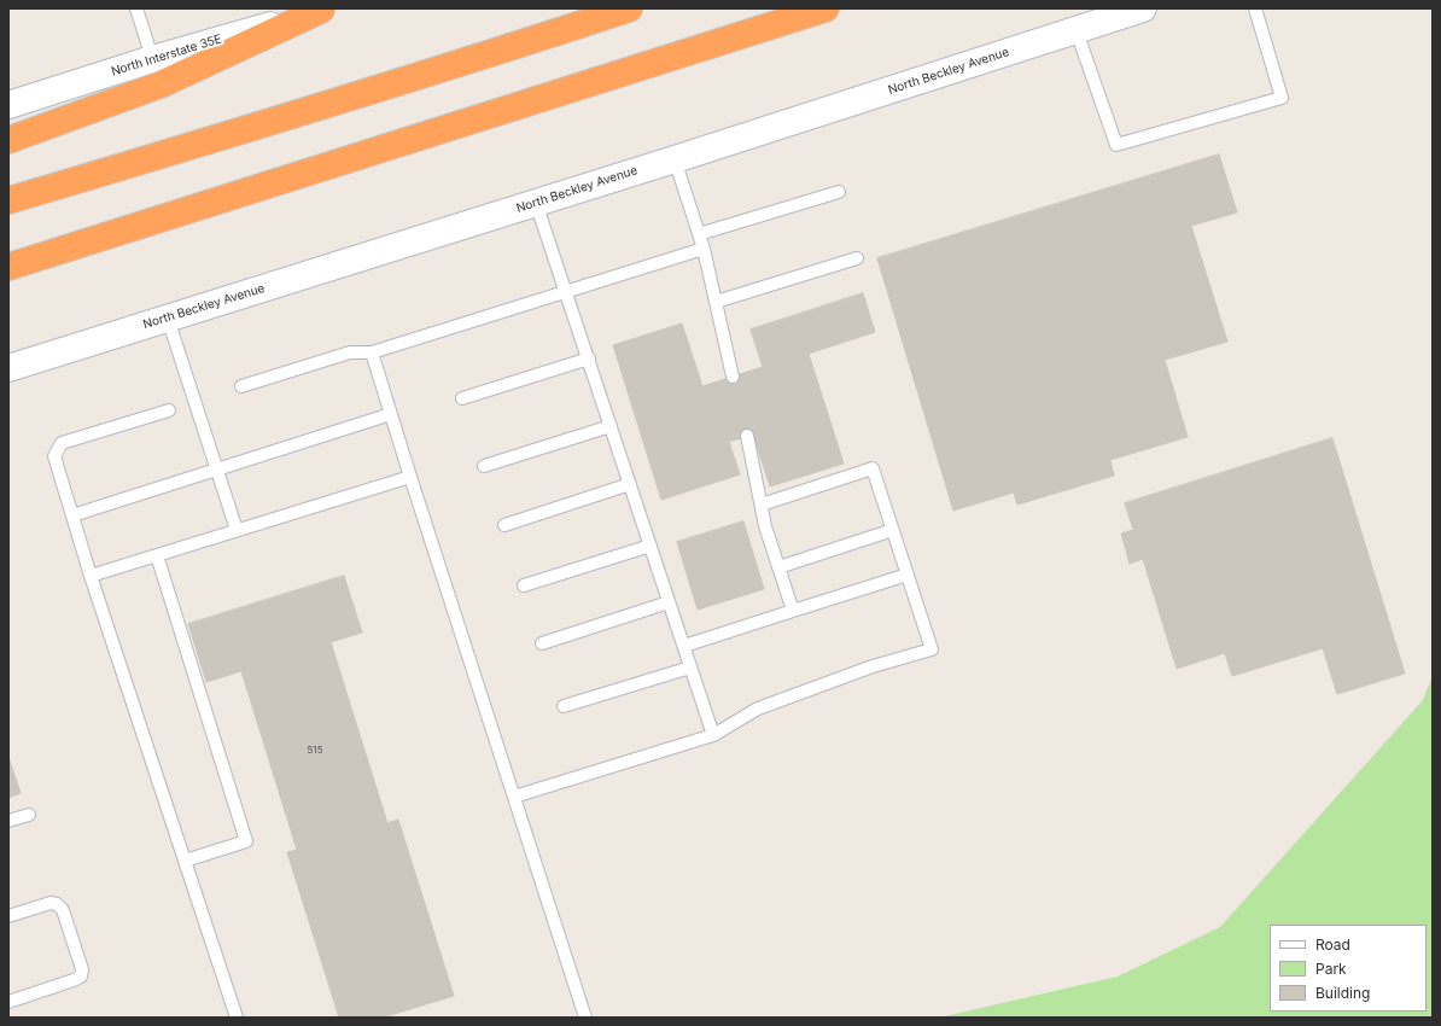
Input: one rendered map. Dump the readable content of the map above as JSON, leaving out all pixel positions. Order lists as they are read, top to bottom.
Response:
{
  "streets": {
    "main road": ["North Interstate 35E", "North Beckley Avenue"]
  },
  "house_numbers": ["515"],
  "legend": ["Road", "Park", "Building"]
}
